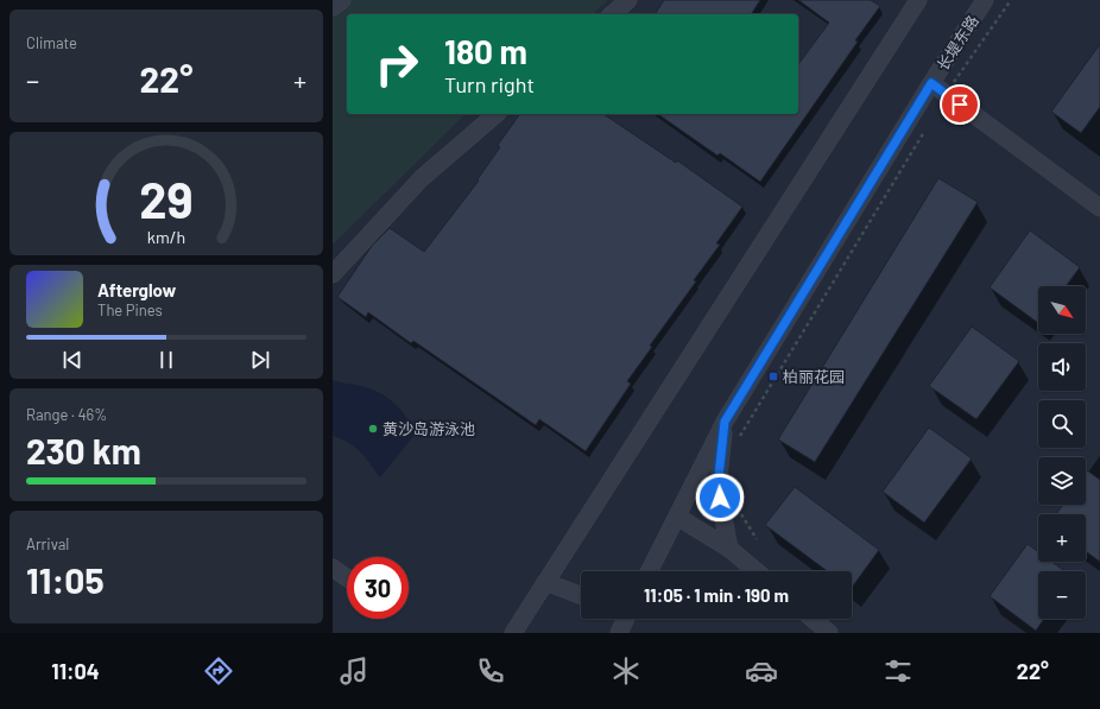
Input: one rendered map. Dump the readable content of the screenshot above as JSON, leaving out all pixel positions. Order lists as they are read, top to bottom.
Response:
{
  "streets": {
    "street": ["长堤东路"]
  },
  "places": {
    "transit": ["柏丽花园"],
    "other": ["黄沙岛游泳池"]
  },
  "north": "bottom right",
  "page": {
    "tile": [
      "Climate",
      ["Range · 46%", "230 km"],
      ["Arrival", "11:05"]
    ],
    "turn": ["180 m", "Turn right"],
    "heat": ["−", "22°", "+"],
    "song": ["Afterglow", "The Pines"],
    "map_buttons": ["+", "−"],
    "limit": "30",
    "trip": "11:05 · 1 min · 190 m",
    "tabs": ["11:04", "22°"],
    "gauge": ["29", "km/h"]
  }
}
